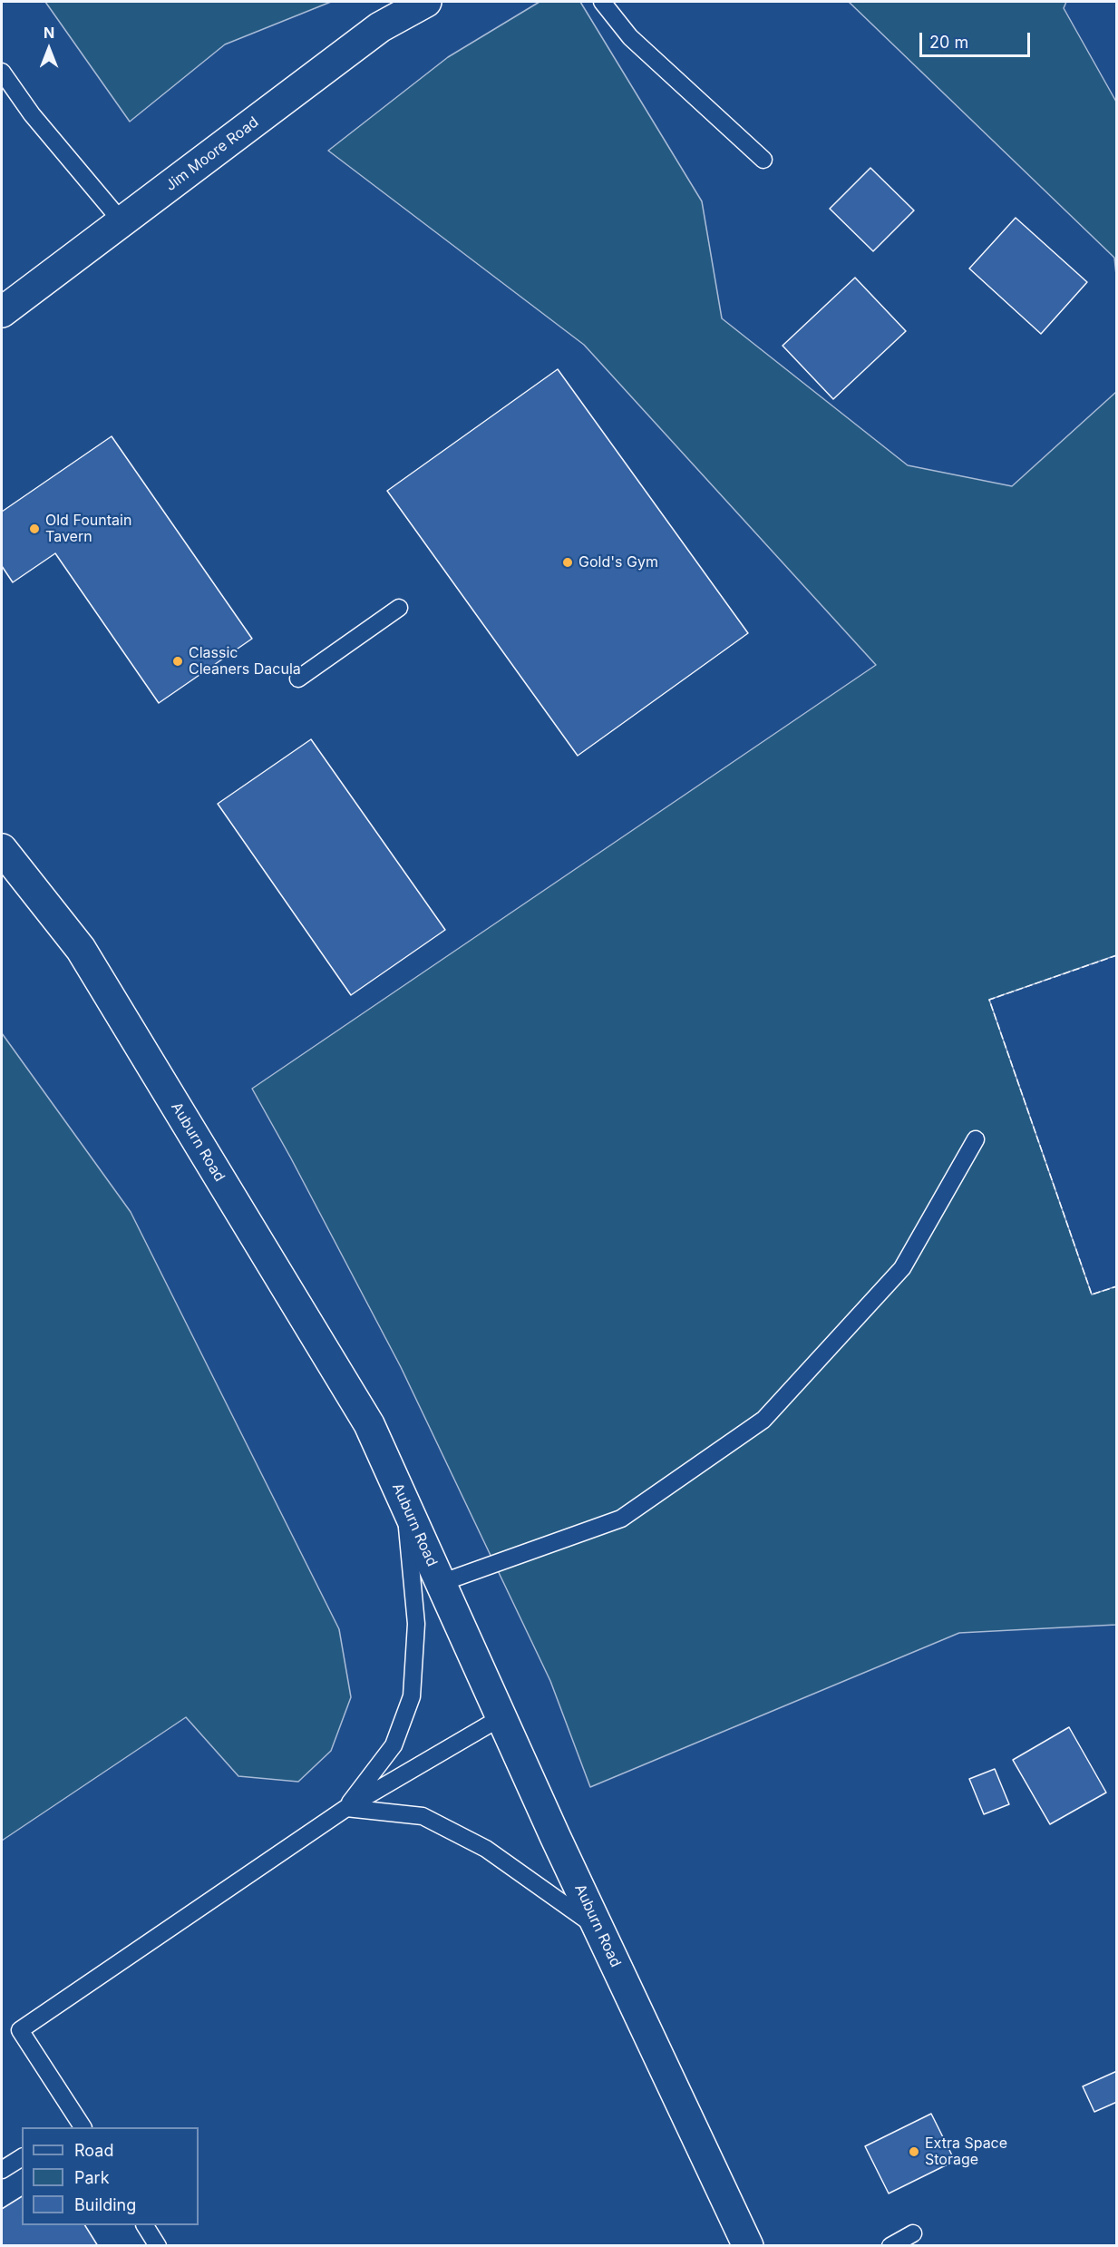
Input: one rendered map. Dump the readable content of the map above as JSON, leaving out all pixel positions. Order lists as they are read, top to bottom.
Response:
{
  "streets": {
    "main road": ["Jim Moore Road", "Auburn Road"]
  },
  "places": [
    "Old Fountain Tavern",
    "Gold's Gym",
    "Classic Cleaners Dacula",
    "Extra Space Storage"
  ],
  "legend": ["Road", "Park", "Building"],
  "scale_bar": "20 m",
  "north": "top"
}
